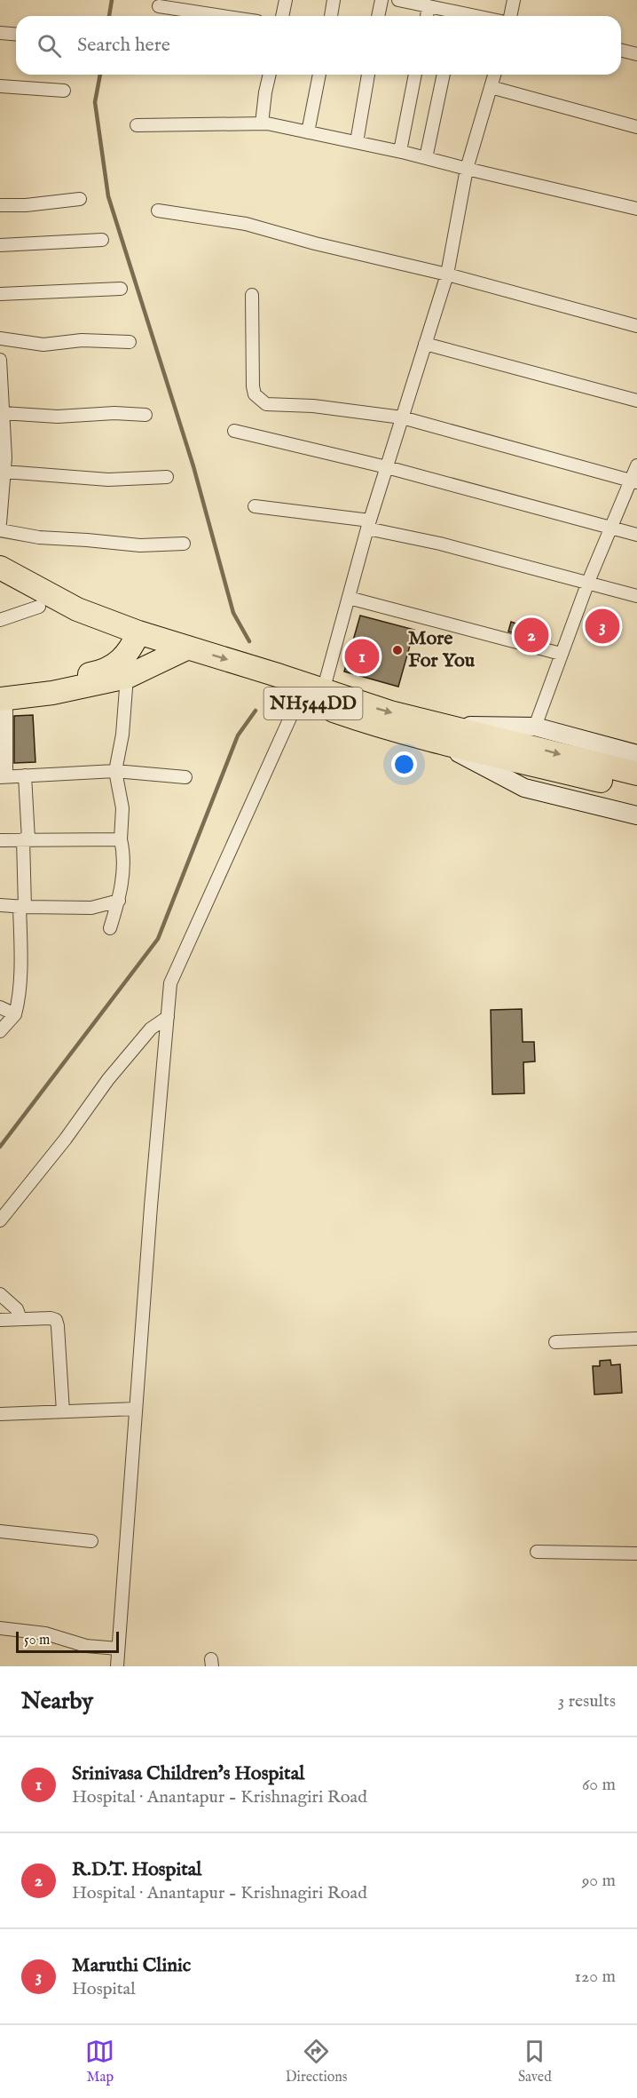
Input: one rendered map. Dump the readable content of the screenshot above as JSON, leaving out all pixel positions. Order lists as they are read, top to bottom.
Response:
{
  "streets": {
    "highway": ["NH544DD"]
  },
  "places": ["More For You"],
  "scale_bar": "50 m",
  "page": {
    "search": "Search here",
    "pins": ["3", "2", "1"],
    "scale": "50 m",
    "heading": ["Nearby", "3 results"],
    "list": [
      {
        "mark": "1",
        "name": "Srinivasa Children's Hospital",
        "note": "Hospital · Anantapur - Krishnagiri Road",
        "value": "60 m"
      },
      {
        "mark": "2",
        "name": "R.D.T. Hospital",
        "note": "Hospital · Anantapur - Krishnagiri Road",
        "value": "90 m"
      },
      {
        "mark": "3",
        "name": "Maruthi Clinic",
        "note": "Hospital",
        "value": "120 m"
      }
    ],
    "nav": ["Map", "Directions", "Saved"]
  }
}
